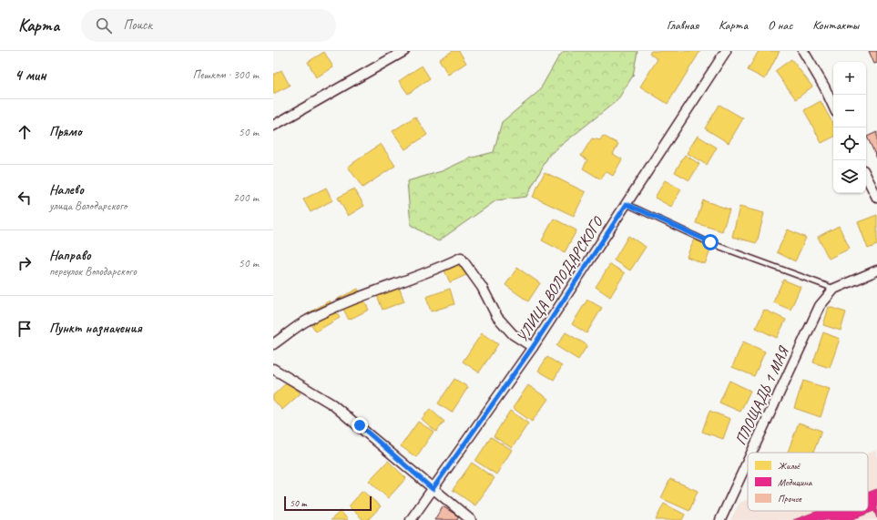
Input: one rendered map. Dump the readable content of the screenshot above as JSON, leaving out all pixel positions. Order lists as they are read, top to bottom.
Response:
{
  "streets": {
    "street": ["УЛИЦА ВОЛОДАРСКОГО", "ПЛОЩАДЬ 1 МАЯ"]
  },
  "legend": ["Жильё", "Медицина", "Прочее"],
  "scale_bar": "50 m",
  "page": {
    "header": "Карта",
    "search": "Поиск",
    "nav": [
      "Главная",
      "Карта",
      "О нас",
      "Контакты"
    ],
    "heading": ["4 мин", "Пешком · 300 m"],
    "map_buttons": ["+", "−"],
    "list": [
      ["Прямо", "50 m"],
      ["Налево", "улица Володарского", "200 m"],
      ["Направо", "переулок Володарского", "50 m"],
      "Пункт назначения"
    ],
    "scale": "50 m"
  }
}
